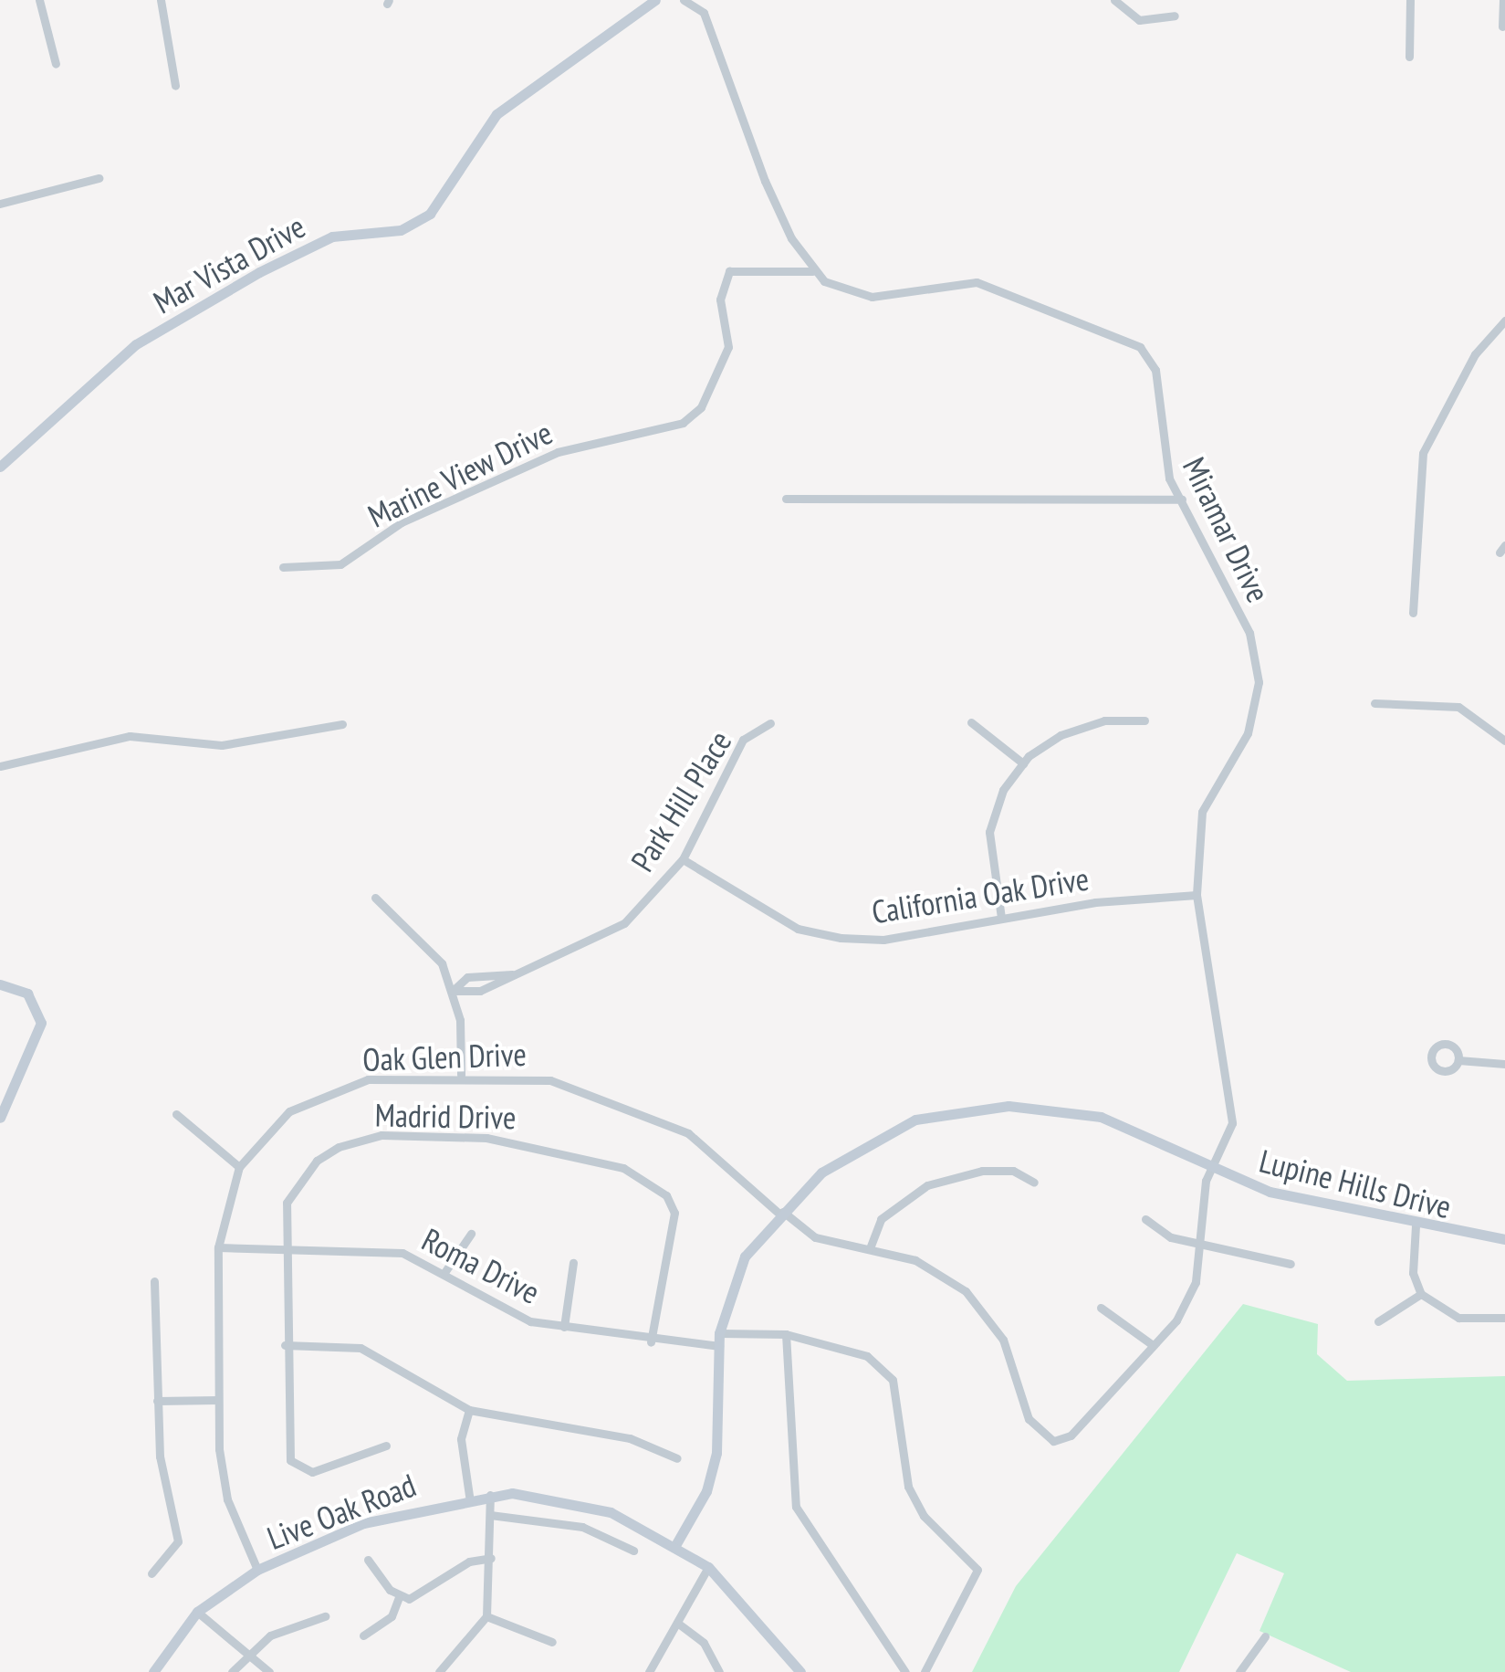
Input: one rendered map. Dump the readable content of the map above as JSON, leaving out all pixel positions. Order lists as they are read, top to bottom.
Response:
{
  "streets": {
    "street": [
      "Mar Vista Drive",
      "Marine View Drive",
      "Miramar Drive",
      "Park Hill Place",
      "California Oak Drive",
      "Oak Glen Drive",
      "Madrid Drive",
      "Lupine Hills Drive",
      "Roma Drive",
      "Live Oak Road"
    ]
  },
  "crossings": [
    ["Marine View Drive", "Miramar Drive"],
    ["Miramar Drive", "California Oak Drive"],
    ["Miramar Drive", "Oak Glen Drive"],
    ["Miramar Drive", "Lupine Hills Drive"],
    ["Park Hill Place", "California Oak Drive"],
    ["Oak Glen Drive", "Lupine Hills Drive"],
    ["Oak Glen Drive", "Roma Drive"],
    ["Oak Glen Drive", "Live Oak Road"],
    ["Madrid Drive", "Roma Drive"],
    ["Lupine Hills Drive", "Roma Drive"],
    ["Lupine Hills Drive", "Live Oak Road"]
  ]
}
